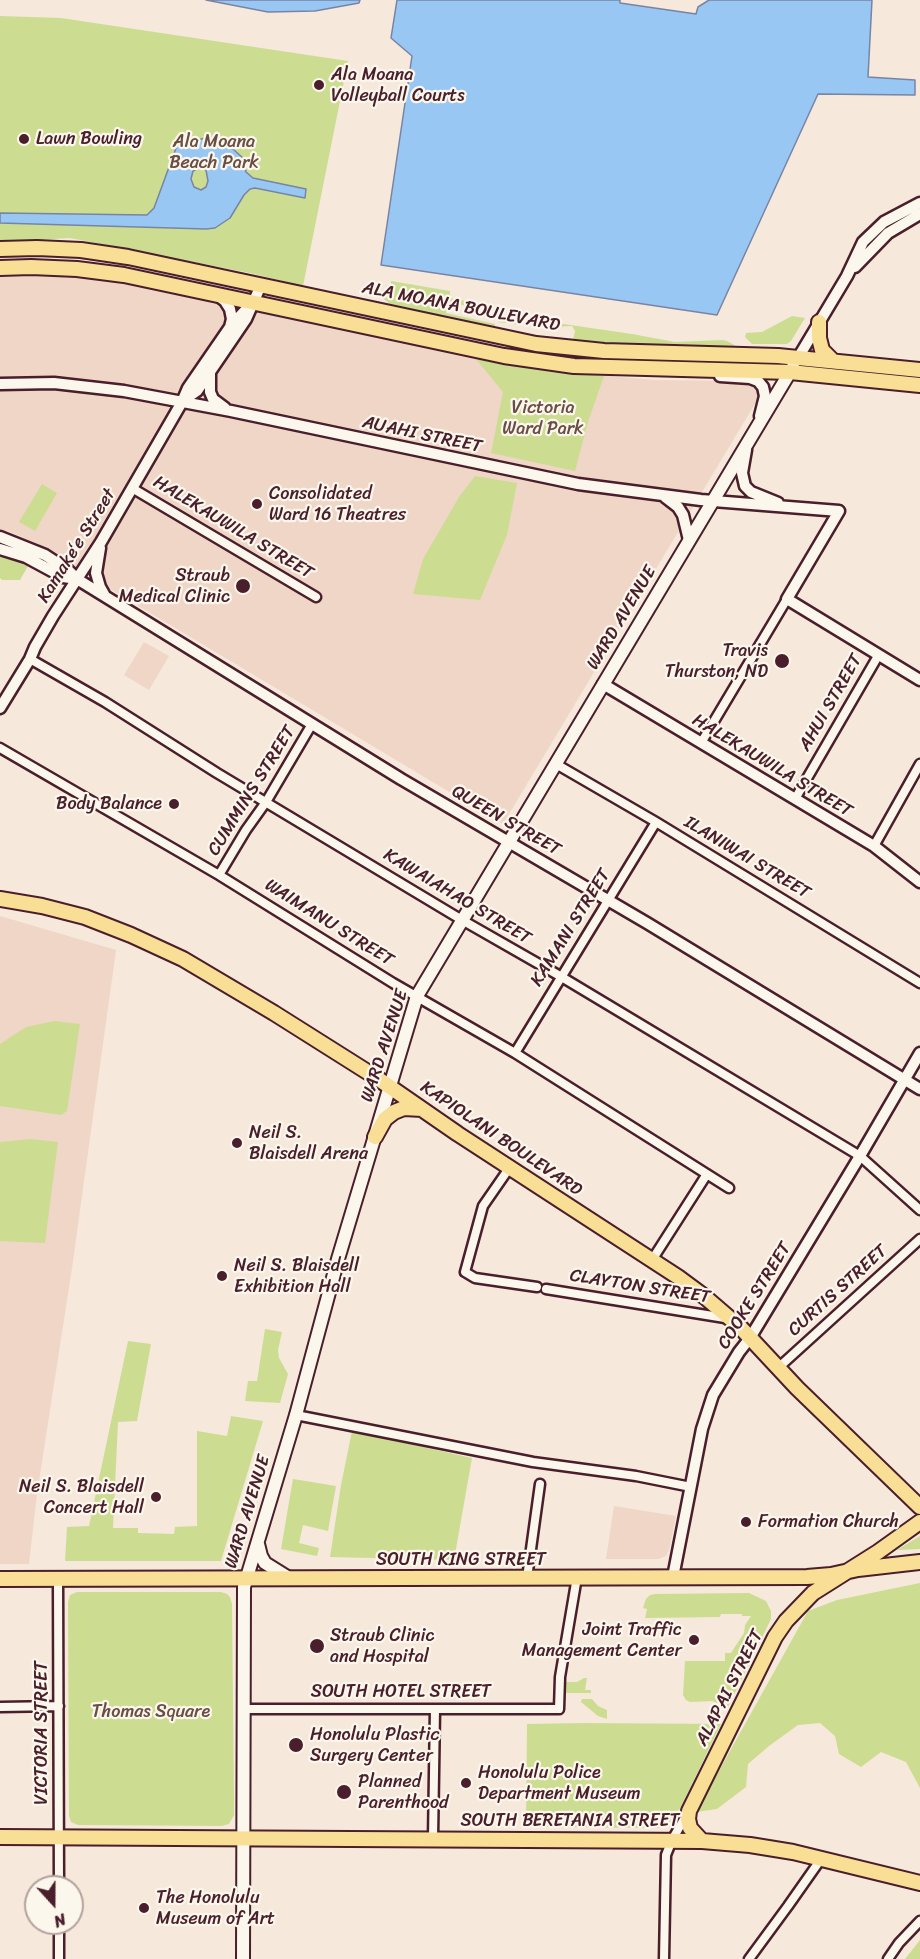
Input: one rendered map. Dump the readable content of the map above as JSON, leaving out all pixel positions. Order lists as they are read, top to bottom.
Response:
{
  "streets": {
    "main road": [
      "ALA MOANA BOULEVARD",
      "WARD AVENUE",
      "KAPIOLANI BOULEVARD",
      "SOUTH KING STREET",
      "ALAPAI STREET",
      "SOUTH BERETANIA STREET"
    ],
    "street": [
      "AUAHI STREET",
      "HALEKAUWILA STREET",
      "Kamakeʻe Street",
      "AHUI STREET",
      "CUMMINS STREET",
      "QUEEN STREET",
      "ILANIWAI STREET",
      "KAWAIAHAO STREET",
      "WAIMANU STREET",
      "KAMANI STREET",
      "CLAYTON STREET",
      "CURTIS STREET",
      "COOKE STREET",
      "SOUTH HOTEL STREET",
      "VICTORIA STREET"
    ]
  },
  "crossings": [
    ["ALA MOANA BOULEVARD", "Kamakeʻe Street"],
    ["ALA MOANA BOULEVARD", "WARD AVENUE"],
    ["AUAHI STREET", "Kamakeʻe Street"],
    ["AUAHI STREET", "WARD AVENUE"],
    ["HALEKAUWILA STREET", "Kamakeʻe Street"],
    ["HALEKAUWILA STREET", "WARD AVENUE"],
    ["HALEKAUWILA STREET", "AHUI STREET"],
    ["Kamakeʻe Street", "QUEEN STREET"],
    ["Kamakeʻe Street", "KAWAIAHAO STREET"],
    ["WARD AVENUE", "QUEEN STREET"],
    ["WARD AVENUE", "ILANIWAI STREET"],
    ["WARD AVENUE", "KAWAIAHAO STREET"],
    ["WARD AVENUE", "WAIMANU STREET"],
    ["WARD AVENUE", "KAPIOLANI BOULEVARD"],
    ["WARD AVENUE", "SOUTH KING STREET"],
    ["WARD AVENUE", "SOUTH HOTEL STREET"],
    ["WARD AVENUE", "SOUTH BERETANIA STREET"],
    ["CUMMINS STREET", "QUEEN STREET"],
    ["CUMMINS STREET", "KAWAIAHAO STREET"],
    ["CUMMINS STREET", "WAIMANU STREET"],
    ["QUEEN STREET", "KAMANI STREET"],
    ["QUEEN STREET", "COOKE STREET"],
    ["ILANIWAI STREET", "KAMANI STREET"],
    ["KAWAIAHAO STREET", "KAMANI STREET"],
    ["KAWAIAHAO STREET", "COOKE STREET"],
    ["WAIMANU STREET", "KAMANI STREET"],
    ["KAPIOLANI BOULEVARD", "CLAYTON STREET"],
    ["KAPIOLANI BOULEVARD", "CURTIS STREET"],
    ["KAPIOLANI BOULEVARD", "COOKE STREET"],
    ["COOKE STREET", "SOUTH KING STREET"],
    ["SOUTH KING STREET", "ALAPAI STREET"],
    ["SOUTH KING STREET", "SOUTH HOTEL STREET"],
    ["SOUTH KING STREET", "VICTORIA STREET"],
    ["VICTORIA STREET", "SOUTH BERETANIA STREET"]
  ],
  "parks": ["Ala Moana Beach Park", "Victoria Ward Park", "Thomas Square"],
  "places": [
    "Ala Moana Volleyball Courts",
    "Lawn Bowling",
    "Consolidated Ward 16 Theatres",
    "Straub Medical Clinic",
    "Travis Thurston, ND",
    "Body Balance",
    "Neil S. Blaisdell Arena",
    "Neil S. Blaisdell Exhibition Hall",
    "Neil S. Blaisdell Concert Hall",
    "Formation Church",
    "Joint Traffic Management Center",
    "Straub Clinic and Hospital",
    "Honolulu Plastic Surgery Center",
    "Honolulu Police Department Museum",
    "Planned Parenthood",
    "The Honolulu Museum of Art"
  ],
  "north": "bottom"
}
